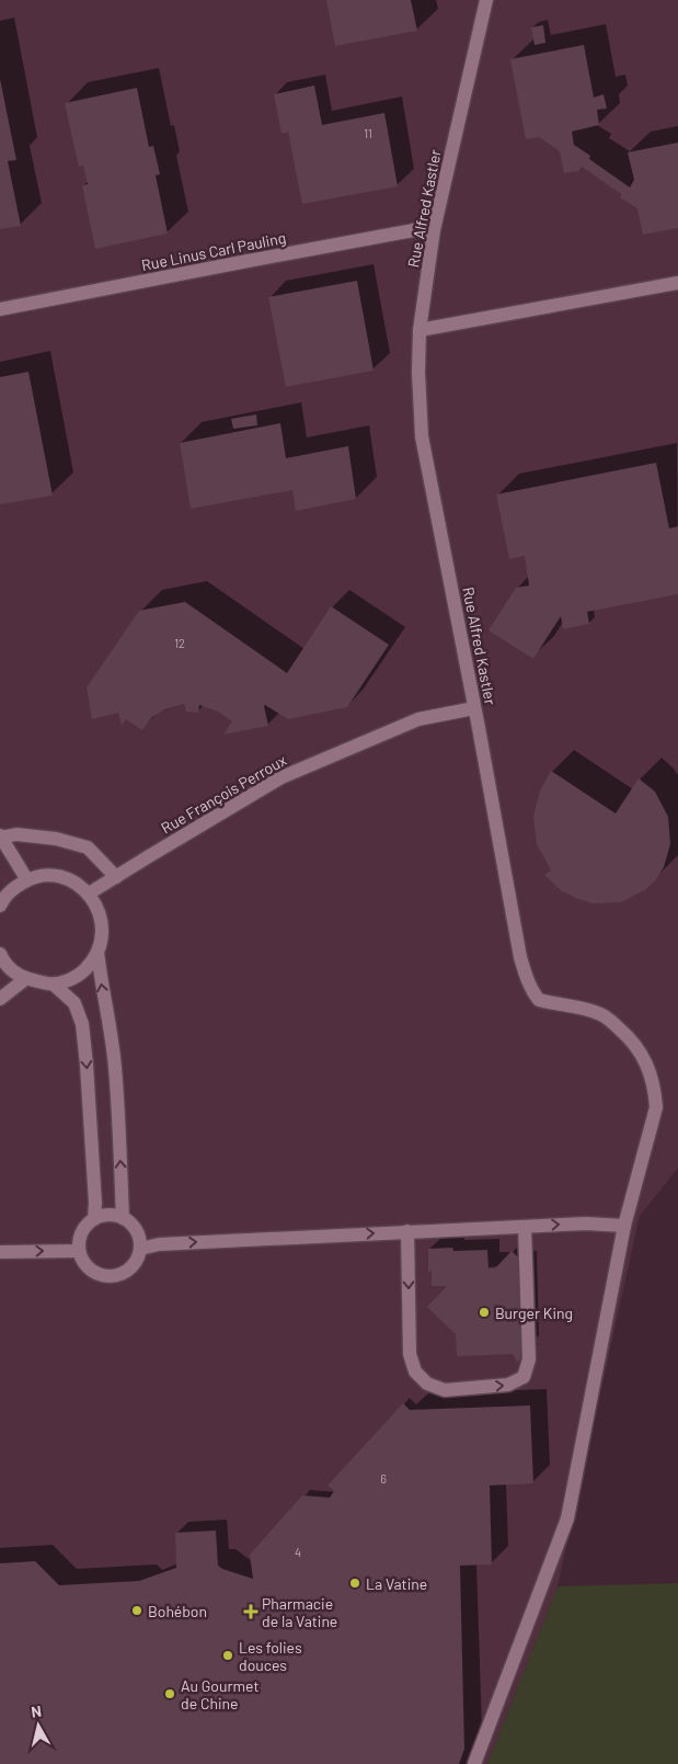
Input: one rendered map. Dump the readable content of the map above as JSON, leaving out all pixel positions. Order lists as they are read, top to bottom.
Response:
{
  "streets": {
    "street": ["Rue Alfred Kastler", "Rue Linus Carl Pauling", "Rue François Perroux"]
  },
  "crossings": [
    ["Rue Alfred Kastler", "Rue Linus Carl Pauling"],
    ["Rue Alfred Kastler", "Rue François Perroux"]
  ],
  "places": {
    "other": [
      "Burger King",
      "La Vatine",
      "Bohébon",
      "Les folies douces",
      "Au Gourmet de Chine"
    ],
    "health": ["Pharmacie de la Vatine"]
  },
  "house_numbers": [
    "11",
    "12",
    "6",
    "4"
  ],
  "north": "top"
}
